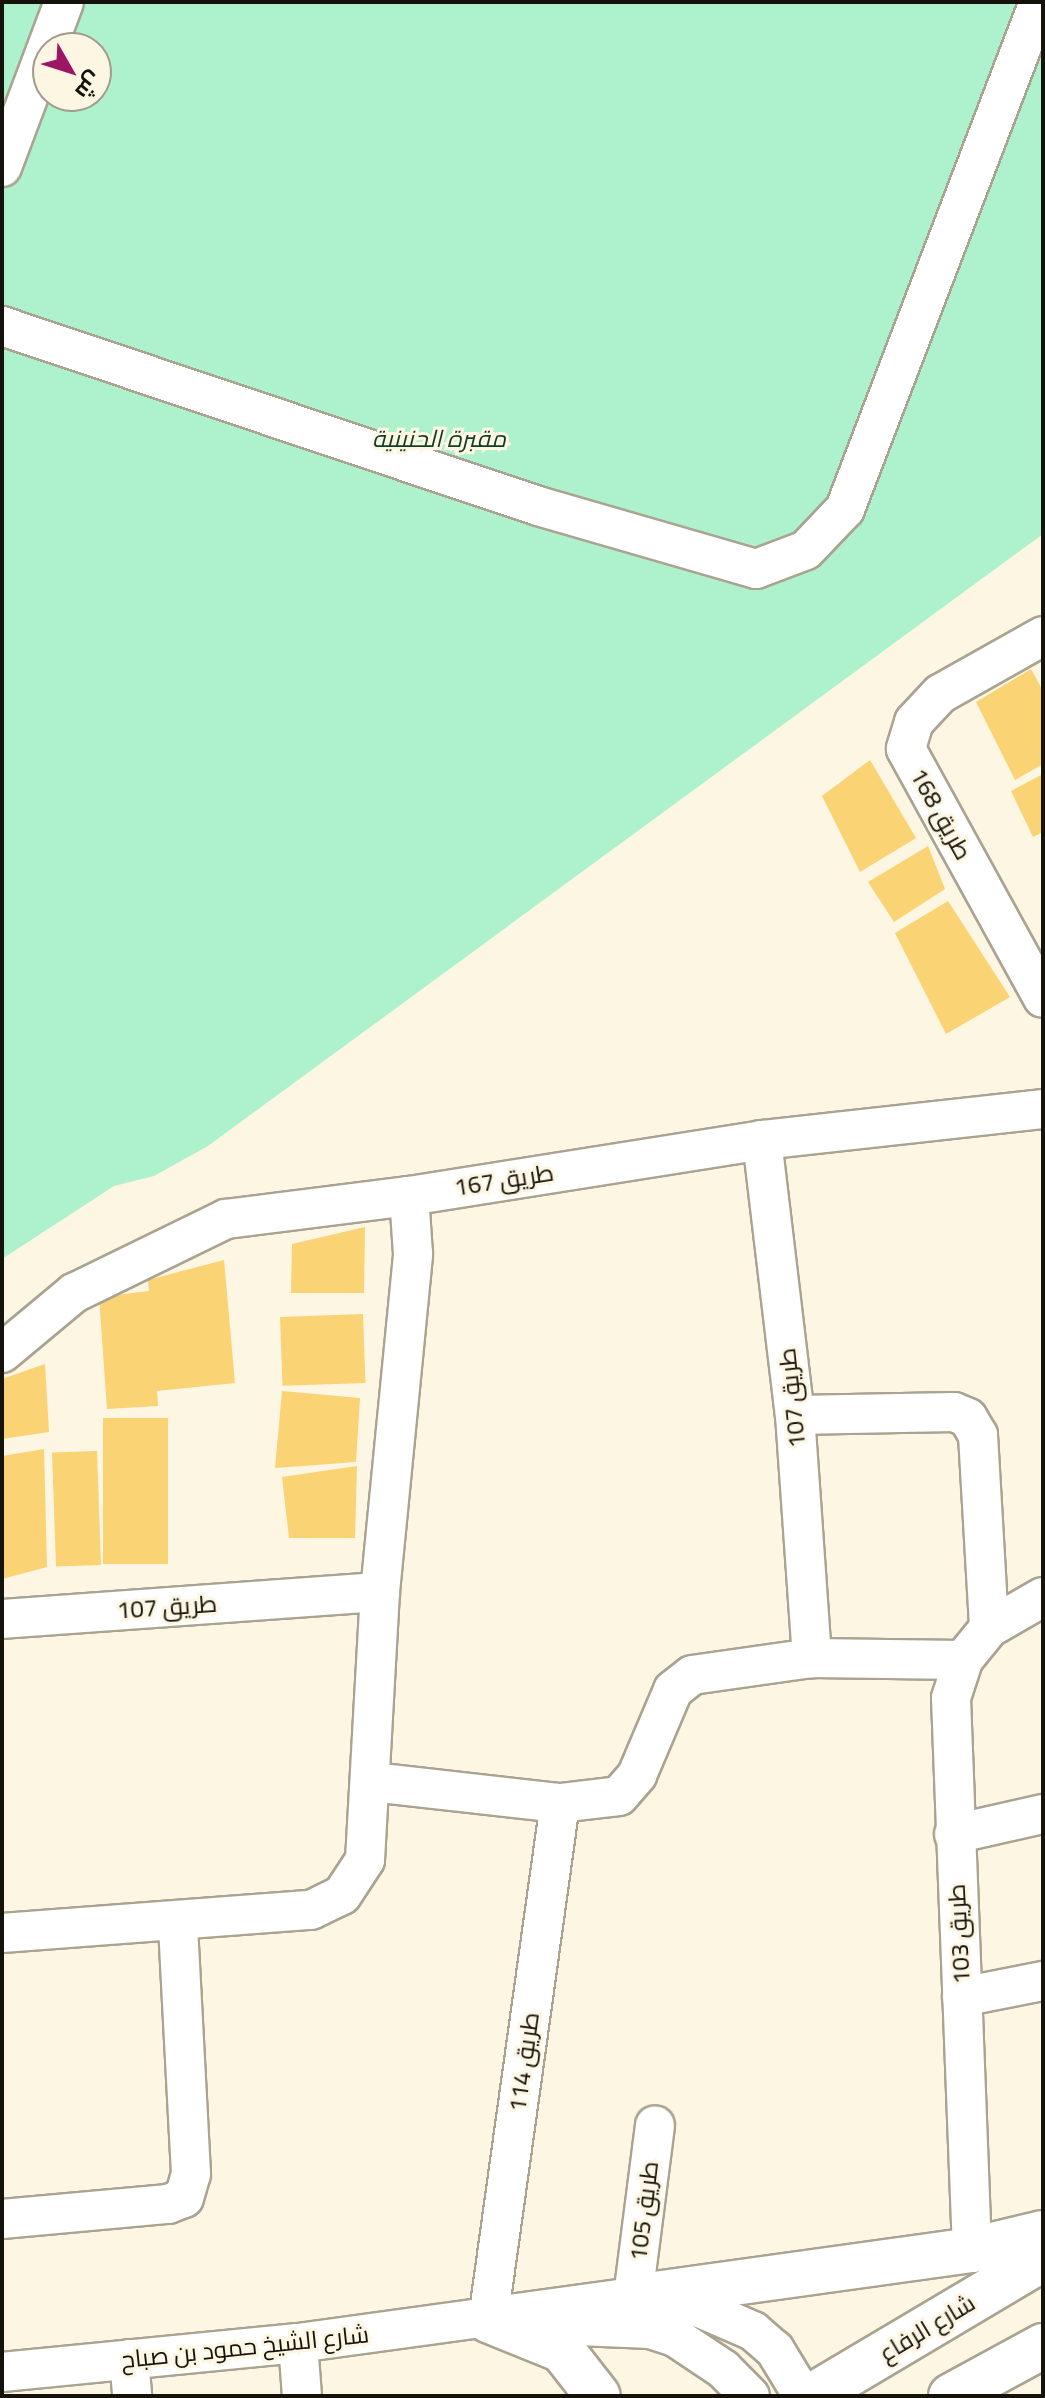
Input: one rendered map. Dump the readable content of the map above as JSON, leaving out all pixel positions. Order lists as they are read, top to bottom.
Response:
{
  "streets": {
    "main road": ["شارع الرفاع"],
    "street": [
      "طريق 168",
      "طريق 167",
      "طريق 107",
      "طريق 103",
      "طريق 114",
      "طريق 105",
      "شارع الشيخ حمود بن صباح"
    ]
  },
  "crossings": [
    ["طريق 167", "طريق 107"],
    ["طريق 114", "شارع الشيخ حمود بن صباح"],
    ["طريق 105", "شارع الشيخ حمود بن صباح"]
  ],
  "parks": ["مقبرة الحنينية"],
  "north": "bottom right"
}
